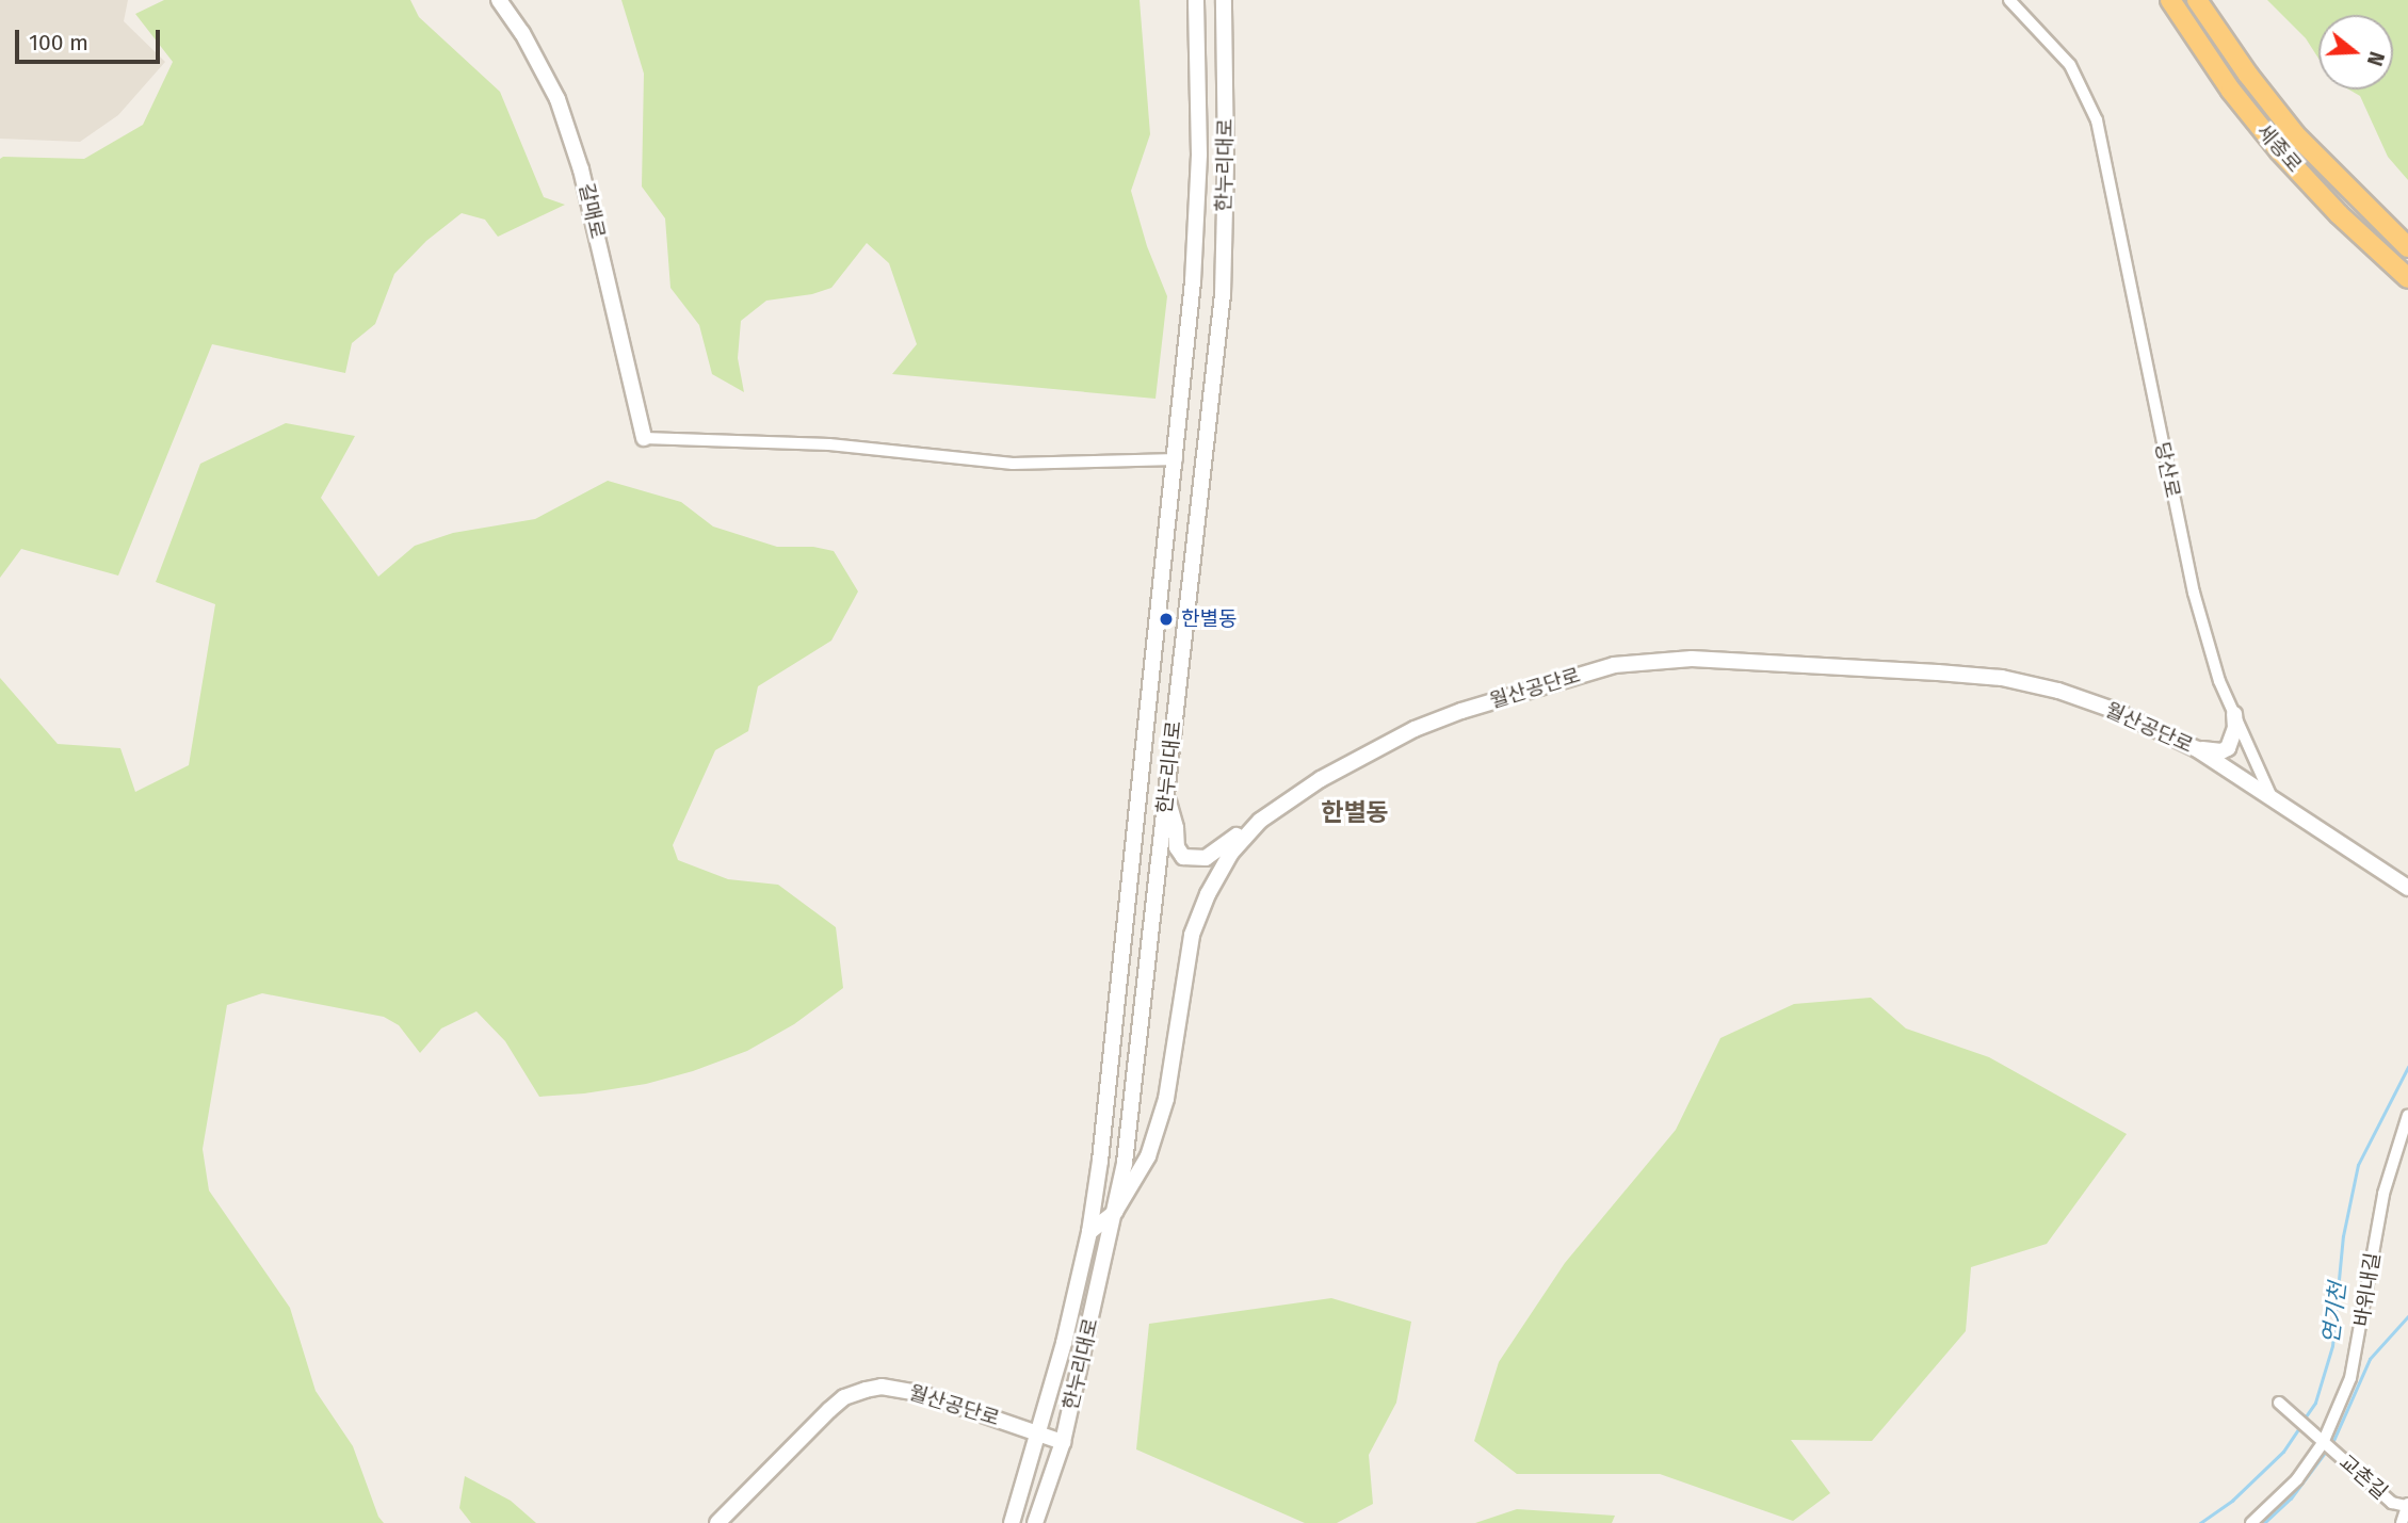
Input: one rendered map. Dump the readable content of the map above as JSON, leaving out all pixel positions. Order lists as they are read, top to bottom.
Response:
{
  "streets": {
    "highway": ["세종로"],
    "street": [
      "한누리대로",
      "갈매로",
      "당산로",
      "월산공단로",
      "바위내길",
      "교촌길"
    ]
  },
  "crossings": [
    ["한누리대로", "월산공단로"],
    ["당산로", "월산공단로"],
    ["바위내길", "교촌길"]
  ],
  "districts": ["한별동"],
  "water": ["연기천"],
  "places": ["한별동"],
  "scale_bar": "100 m",
  "north": "right"
}
